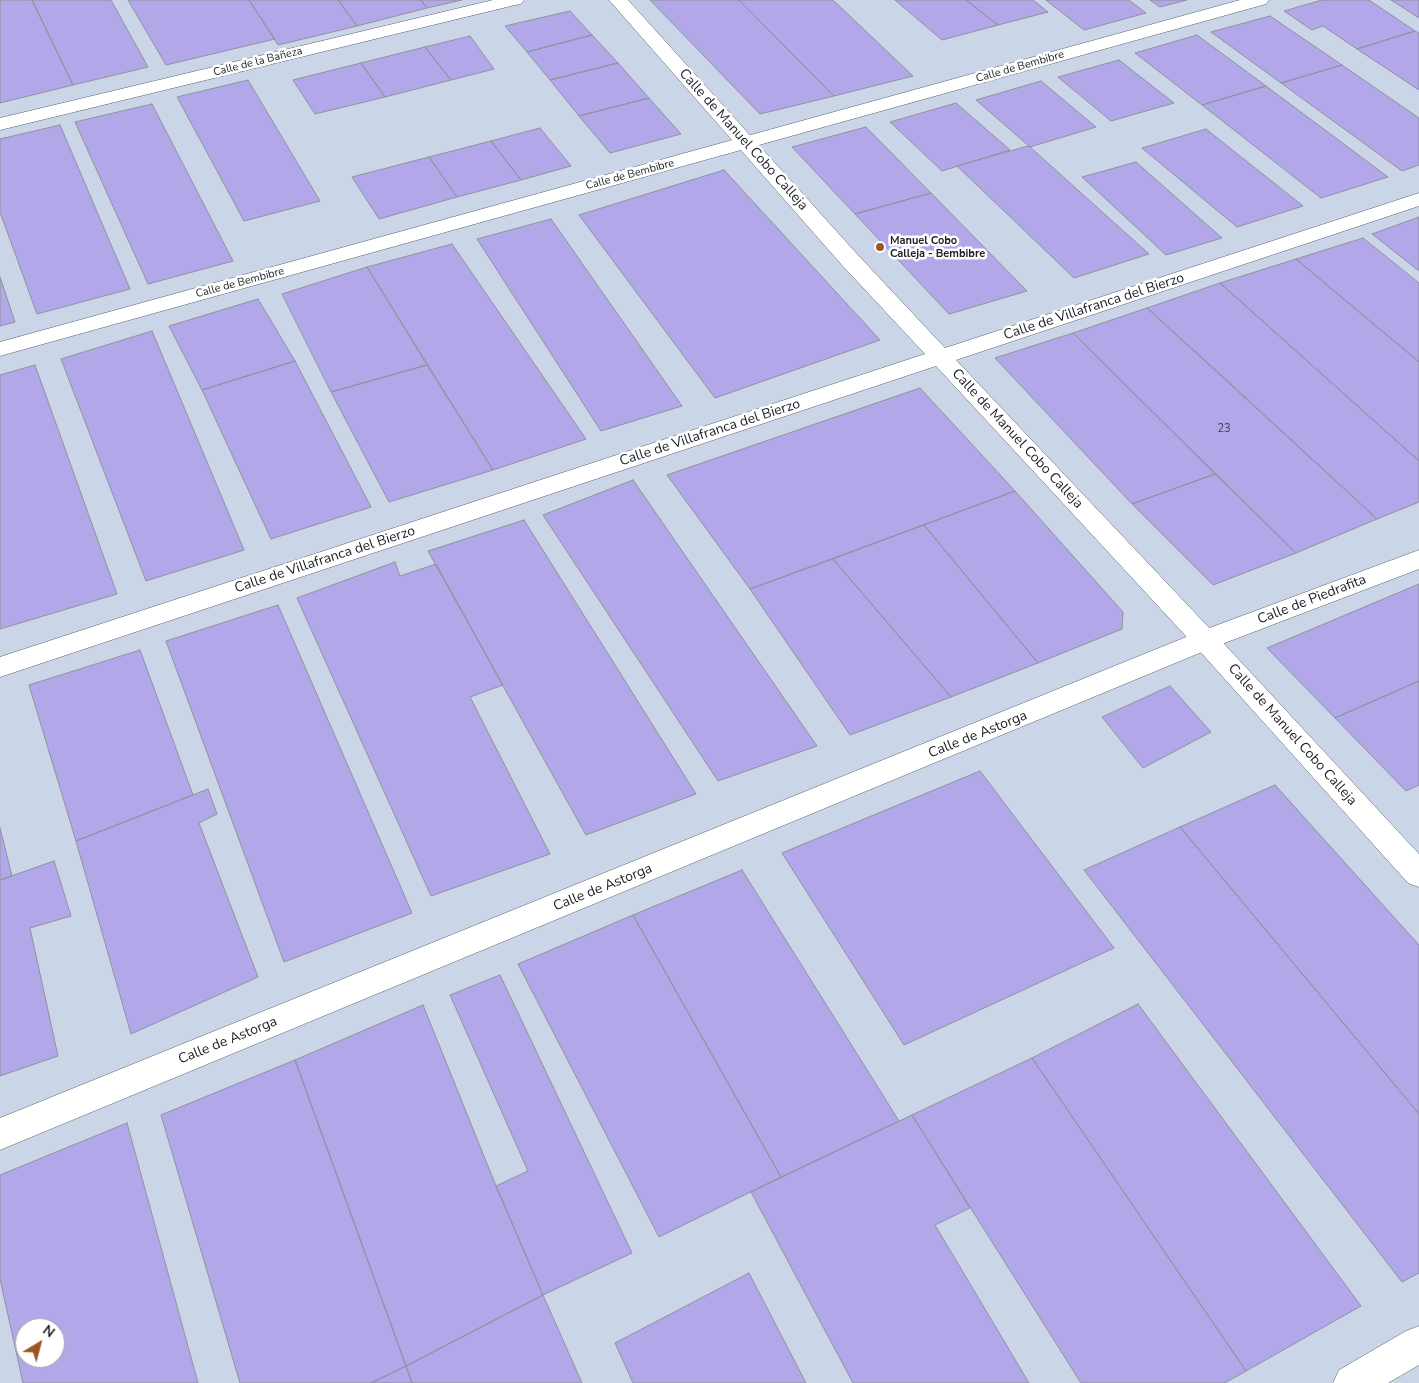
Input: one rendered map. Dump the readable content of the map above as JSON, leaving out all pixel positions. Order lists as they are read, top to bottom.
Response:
{
  "streets": {
    "street": [
      "Calle de la Bañeza",
      "Calle de Bembibre",
      "Calle de Manuel Cobo Calleja",
      "Calle de Villafranca del Bierzo",
      "Calle de Piedrafita",
      "Calle de Astorga"
    ]
  },
  "crossings": [
    ["Calle de Bembibre", "Calle de Manuel Cobo Calleja"],
    ["Calle de Manuel Cobo Calleja", "Calle de Villafranca del Bierzo"],
    ["Calle de Manuel Cobo Calleja", "Calle de Piedrafita"],
    ["Calle de Manuel Cobo Calleja", "Calle de Astorga"],
    ["Calle de Piedrafita", "Calle de Astorga"]
  ],
  "places": ["Manuel Cobo Calleja - Bembibre"],
  "house_numbers": ["23"],
  "north": "top right"
}
